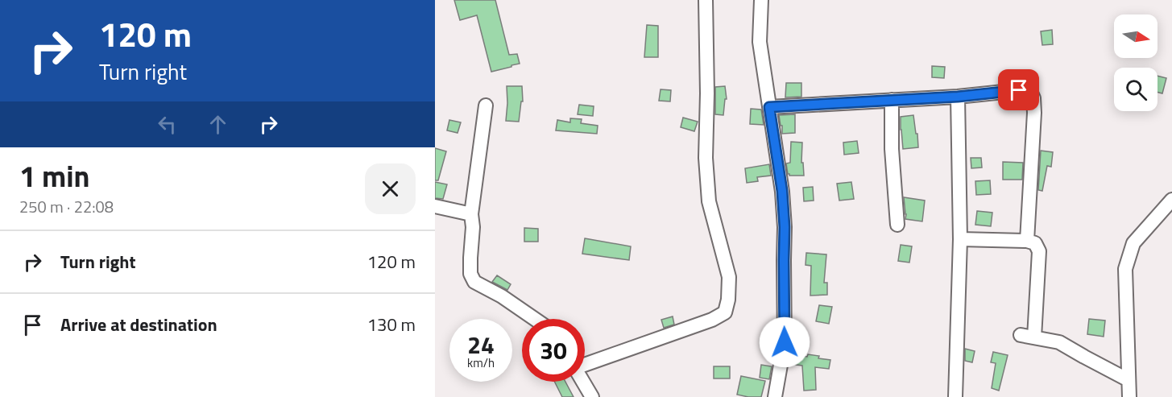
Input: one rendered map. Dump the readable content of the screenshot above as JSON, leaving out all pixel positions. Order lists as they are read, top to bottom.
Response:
{
  "north": "right",
  "page": {
    "turn": ["120 m", "Turn right"],
    "heading": ["1 min", "250 m · 22:08"],
    "list": [
      {
        "name": "Turn right",
        "value": "120 m"
      },
      {
        "name": "Arrive at destination",
        "value": "130 m"
      }
    ],
    "speed": "24 km/h",
    "limit": "30"
  }
}
